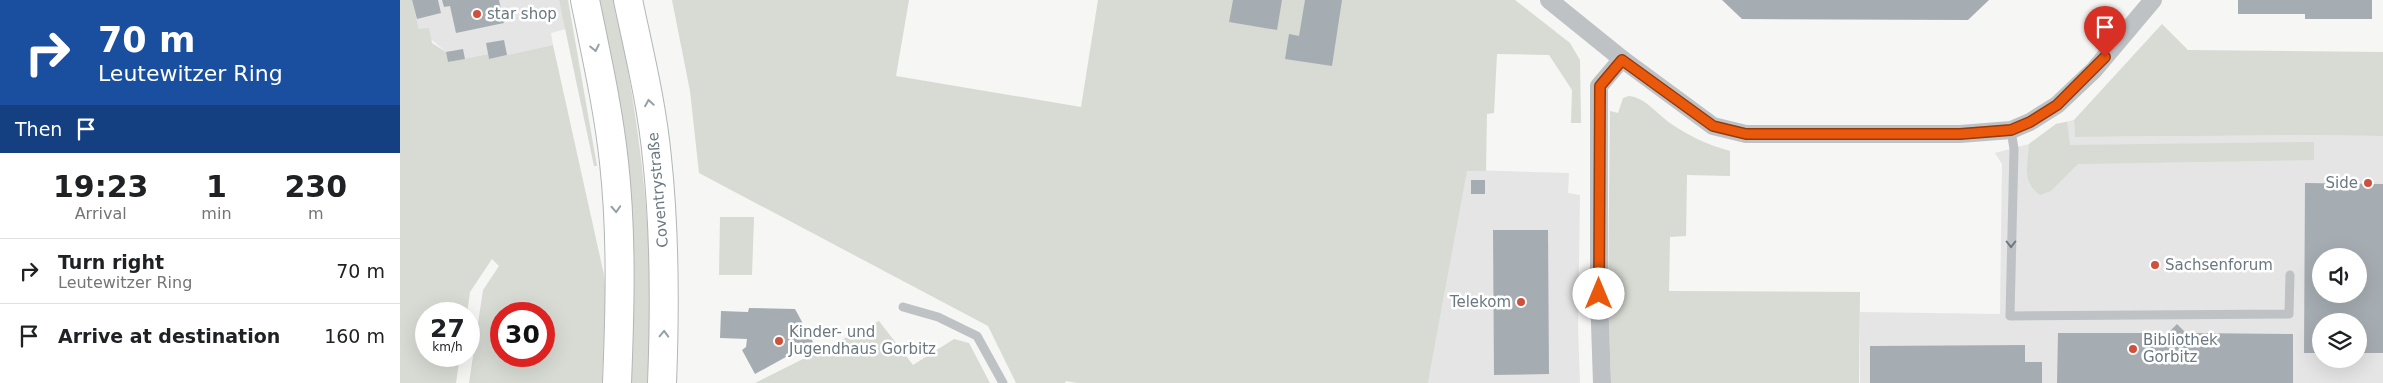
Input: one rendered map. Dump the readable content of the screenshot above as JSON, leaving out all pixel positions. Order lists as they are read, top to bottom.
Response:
{
  "streets": {
    "main road": ["Coventrystraße"]
  },
  "places": [
    "star shop",
    "Side",
    "Sachsenforum",
    "Telekom",
    "Kinder- und Jugendhaus Gorbitz",
    "Bibliothek Gorbitz"
  ],
  "page": {
    "turn": ["70 m", "Leutewitzer Ring"],
    "then": "Then",
    "eta": [
      "19:23",
      "Arrival",
      "1",
      "min",
      "230",
      "m"
    ],
    "list": [
      {
        "name": "Turn right",
        "note": "Leutewitzer Ring",
        "value": "70 m"
      },
      {
        "name": "Arrive at destination",
        "value": "160 m"
      }
    ],
    "speed": "27 km/h",
    "limit": "30"
  }
}
